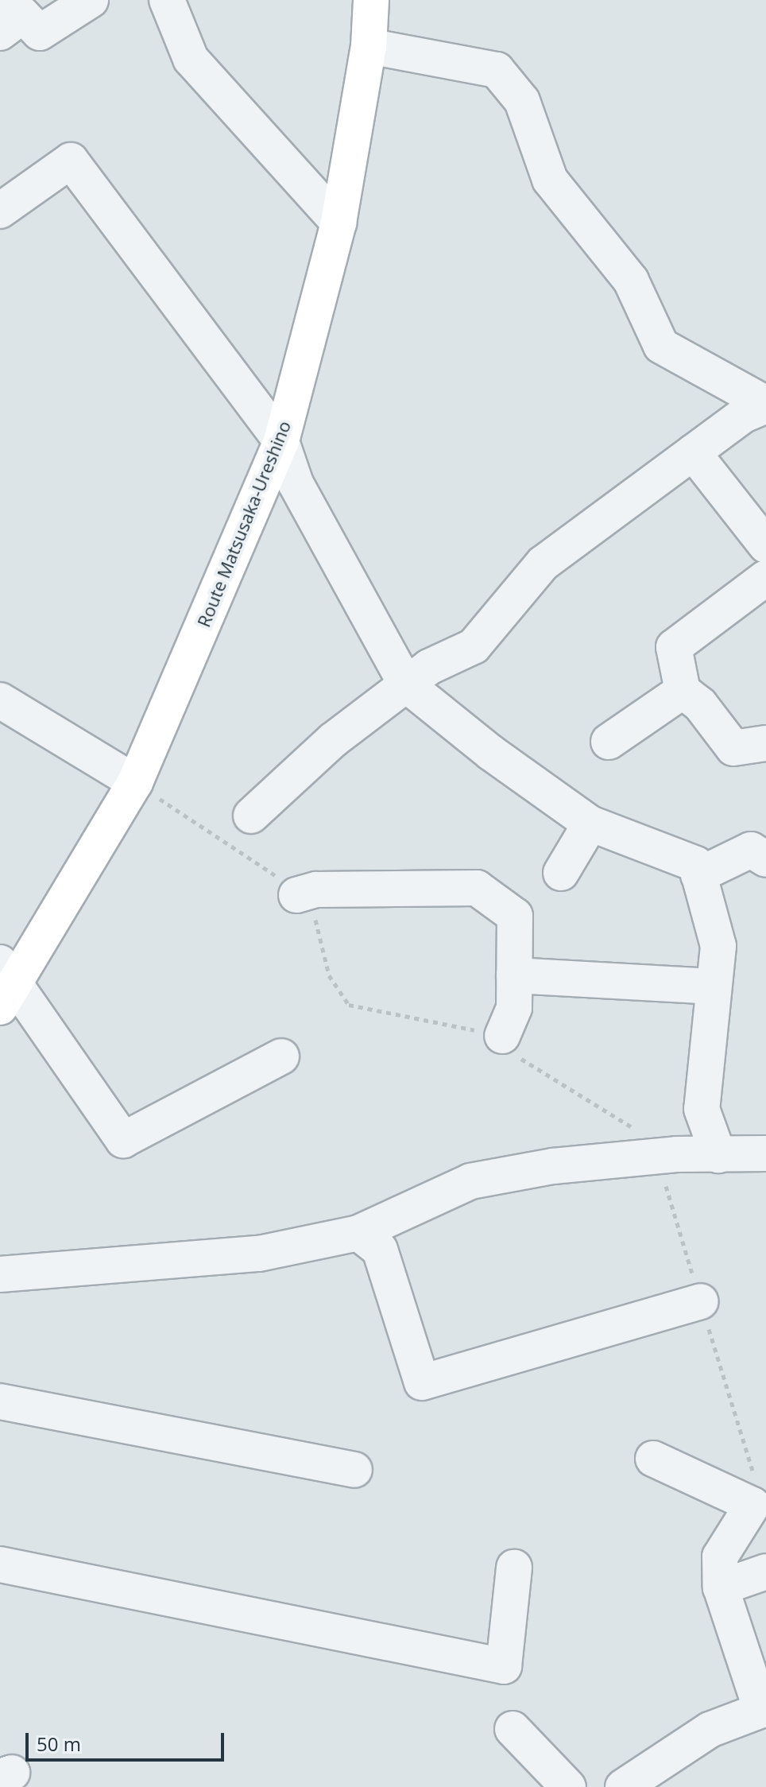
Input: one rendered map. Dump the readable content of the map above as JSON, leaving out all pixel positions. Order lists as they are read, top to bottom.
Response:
{
  "streets": {
    "main road": ["Route Matsusaka-Ureshino"]
  },
  "scale_bar": "50 m"
}
